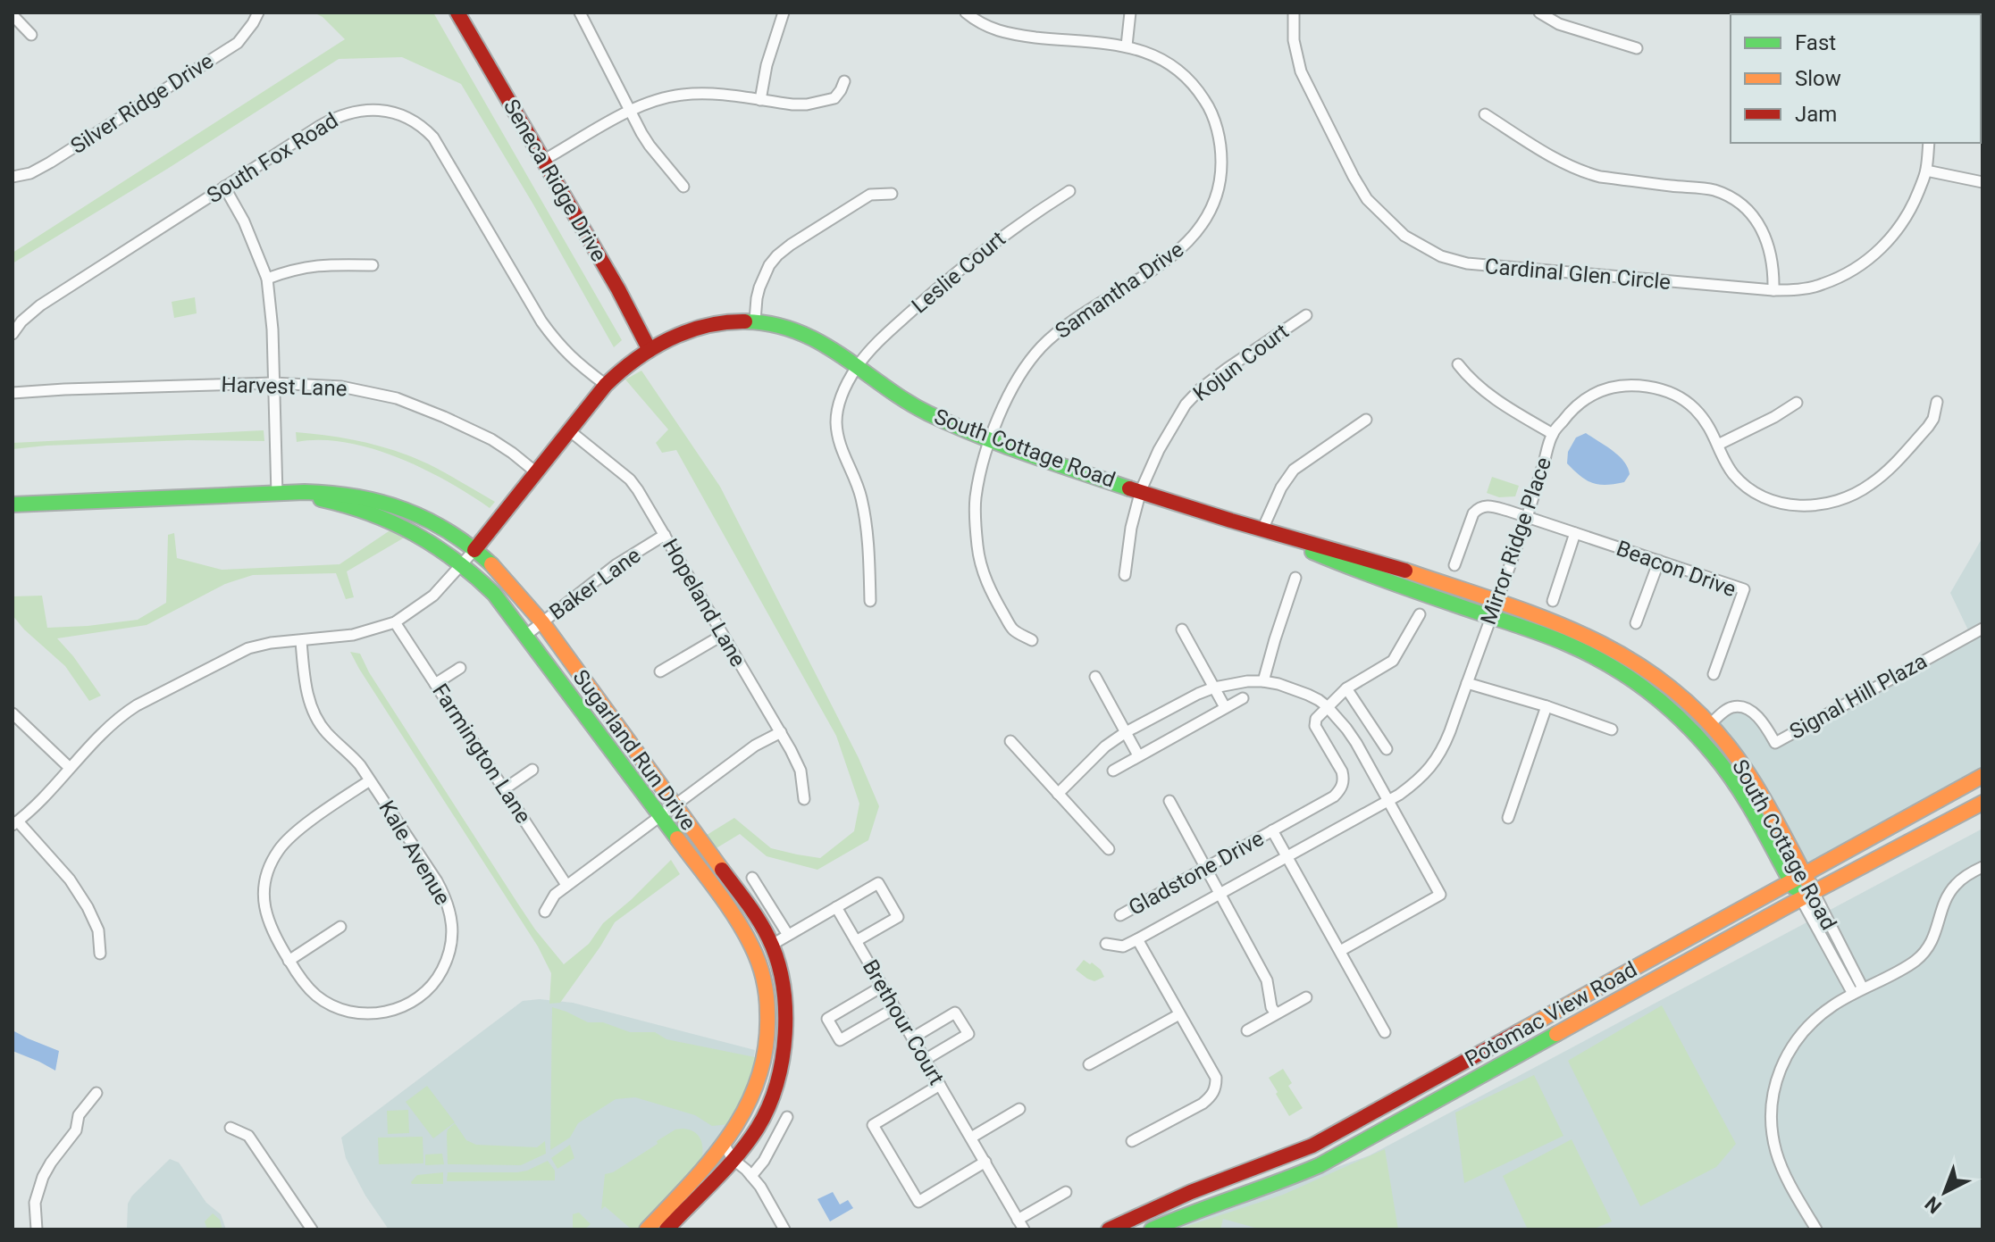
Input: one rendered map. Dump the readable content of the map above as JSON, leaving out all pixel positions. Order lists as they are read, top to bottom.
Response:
{
  "streets": {
    "street": [
      "Silver Ridge Drive",
      "South Fox Road",
      "Seneca Ridge Drive",
      "Leslie Court",
      "Cardinal Glen Circle",
      "Samantha Drive",
      "Kojun Court",
      "Harvest Lane",
      "South Cottage Road",
      "Mirror Ridge Place",
      "Beacon Drive",
      "Baker Lane",
      "Hopeland Lane",
      "Signal Hill Plaza",
      "Sugarland Run Drive",
      "Farmington Lane",
      "Kale Avenue",
      "Gladstone Drive",
      "Potomac View Road",
      "Brethour Court"
    ]
  },
  "crossings": [
    ["South Fox Road", "South Cottage Road"],
    ["Seneca Ridge Drive", "South Cottage Road"],
    ["Leslie Court", "South Cottage Road"],
    ["Samantha Drive", "South Cottage Road"],
    ["Kojun Court", "South Cottage Road"],
    ["Harvest Lane", "South Cottage Road"],
    ["South Cottage Road", "Mirror Ridge Place"],
    ["South Cottage Road", "Hopeland Lane"],
    ["South Cottage Road", "Signal Hill Plaza"],
    ["South Cottage Road", "Sugarland Run Drive"],
    ["South Cottage Road", "Potomac View Road"],
    ["Mirror Ridge Place", "Beacon Drive"],
    ["Mirror Ridge Place", "Gladstone Drive"],
    ["Baker Lane", "Hopeland Lane"],
    ["Baker Lane", "Sugarland Run Drive"]
  ],
  "legend": ["Fast", "Slow", "Jam"],
  "north": "bottom left"
}
